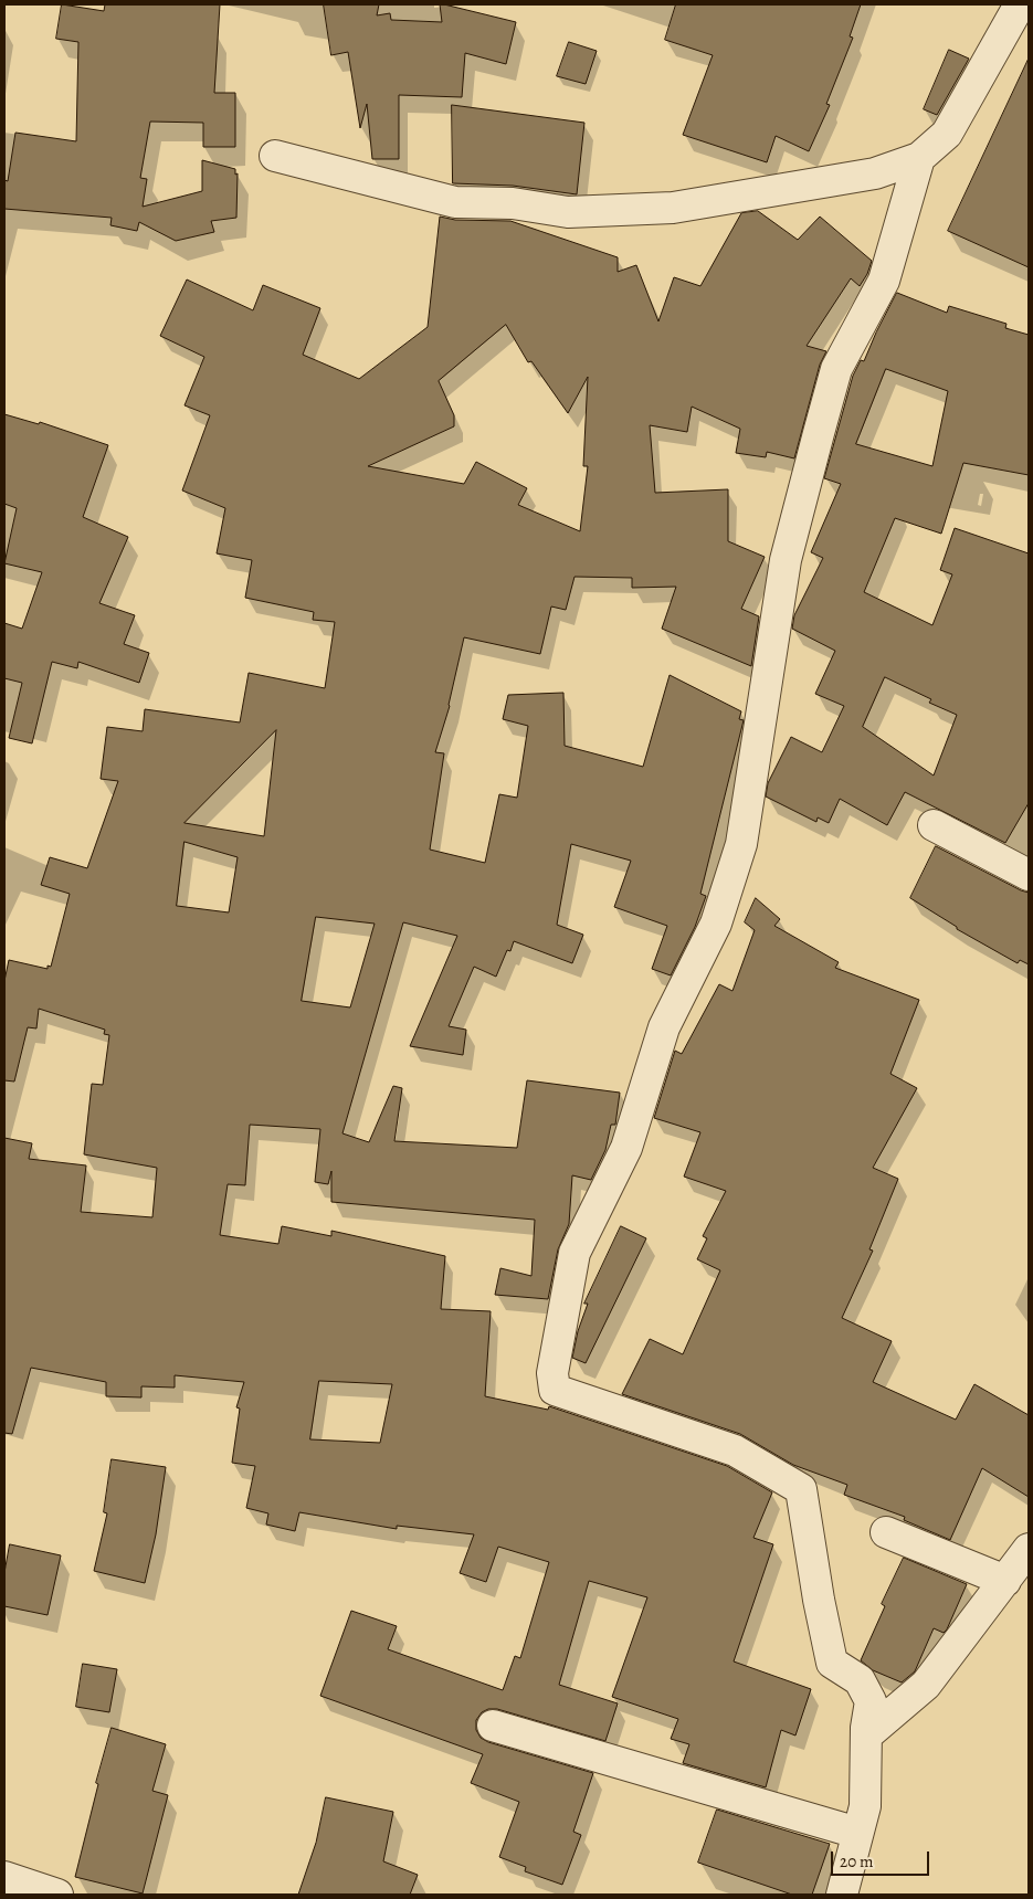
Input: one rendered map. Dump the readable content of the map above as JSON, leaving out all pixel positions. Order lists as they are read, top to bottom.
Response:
{
  "scale_bar": "20 m"
}
